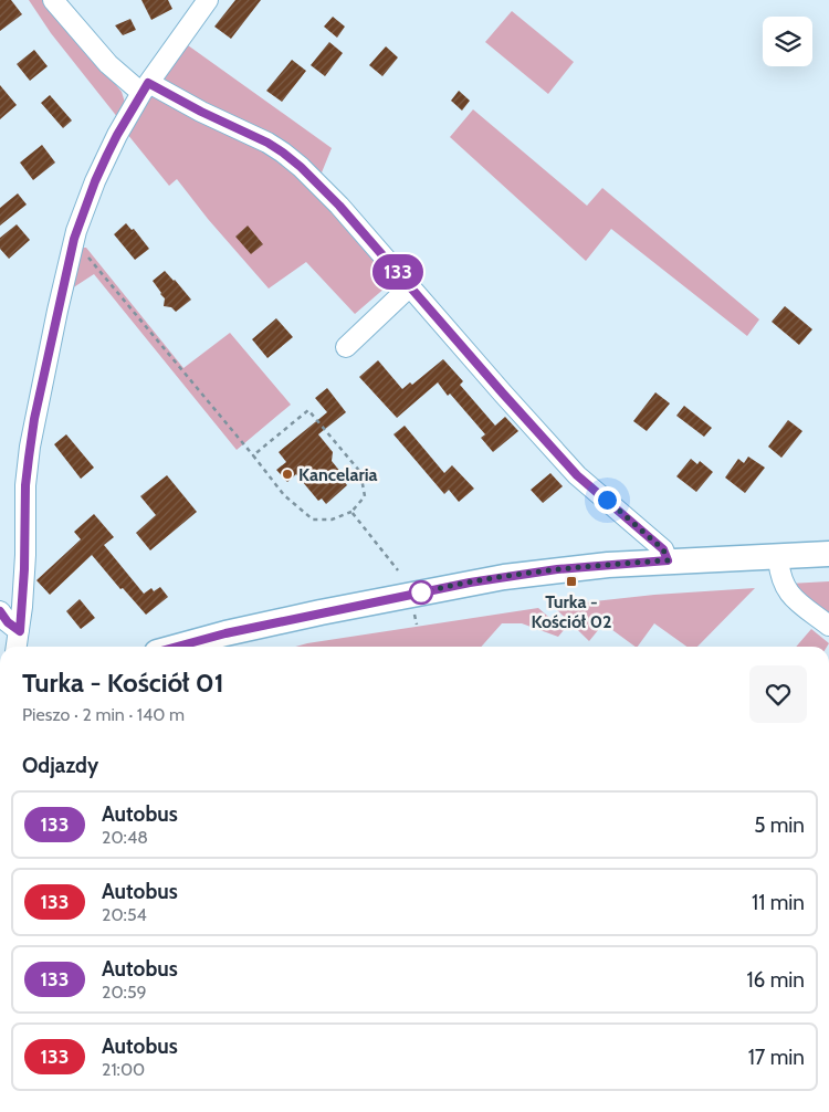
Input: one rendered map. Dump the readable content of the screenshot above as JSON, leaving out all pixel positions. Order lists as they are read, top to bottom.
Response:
{
  "places": {
    "other": ["Kancelaria"],
    "transit": ["Turka - Kościół 02"]
  },
  "lines": ["bus line 133"],
  "page": {
    "on_map": "133",
    "heading": [
      ["Turka - Kościół 01", "Pieszo · 2 min · 140 m"],
      "Odjazdy"
    ],
    "list": [
      {
        "mark": "133",
        "name": "Autobus",
        "note": "20:48",
        "value": "5 min"
      },
      {
        "mark": "133",
        "name": "Autobus",
        "note": "20:54",
        "value": "11 min"
      },
      {
        "mark": "133",
        "name": "Autobus",
        "note": "20:59",
        "value": "16 min"
      },
      {
        "mark": "133",
        "name": "Autobus",
        "note": "21:00",
        "value": "17 min"
      }
    ]
  }
}
